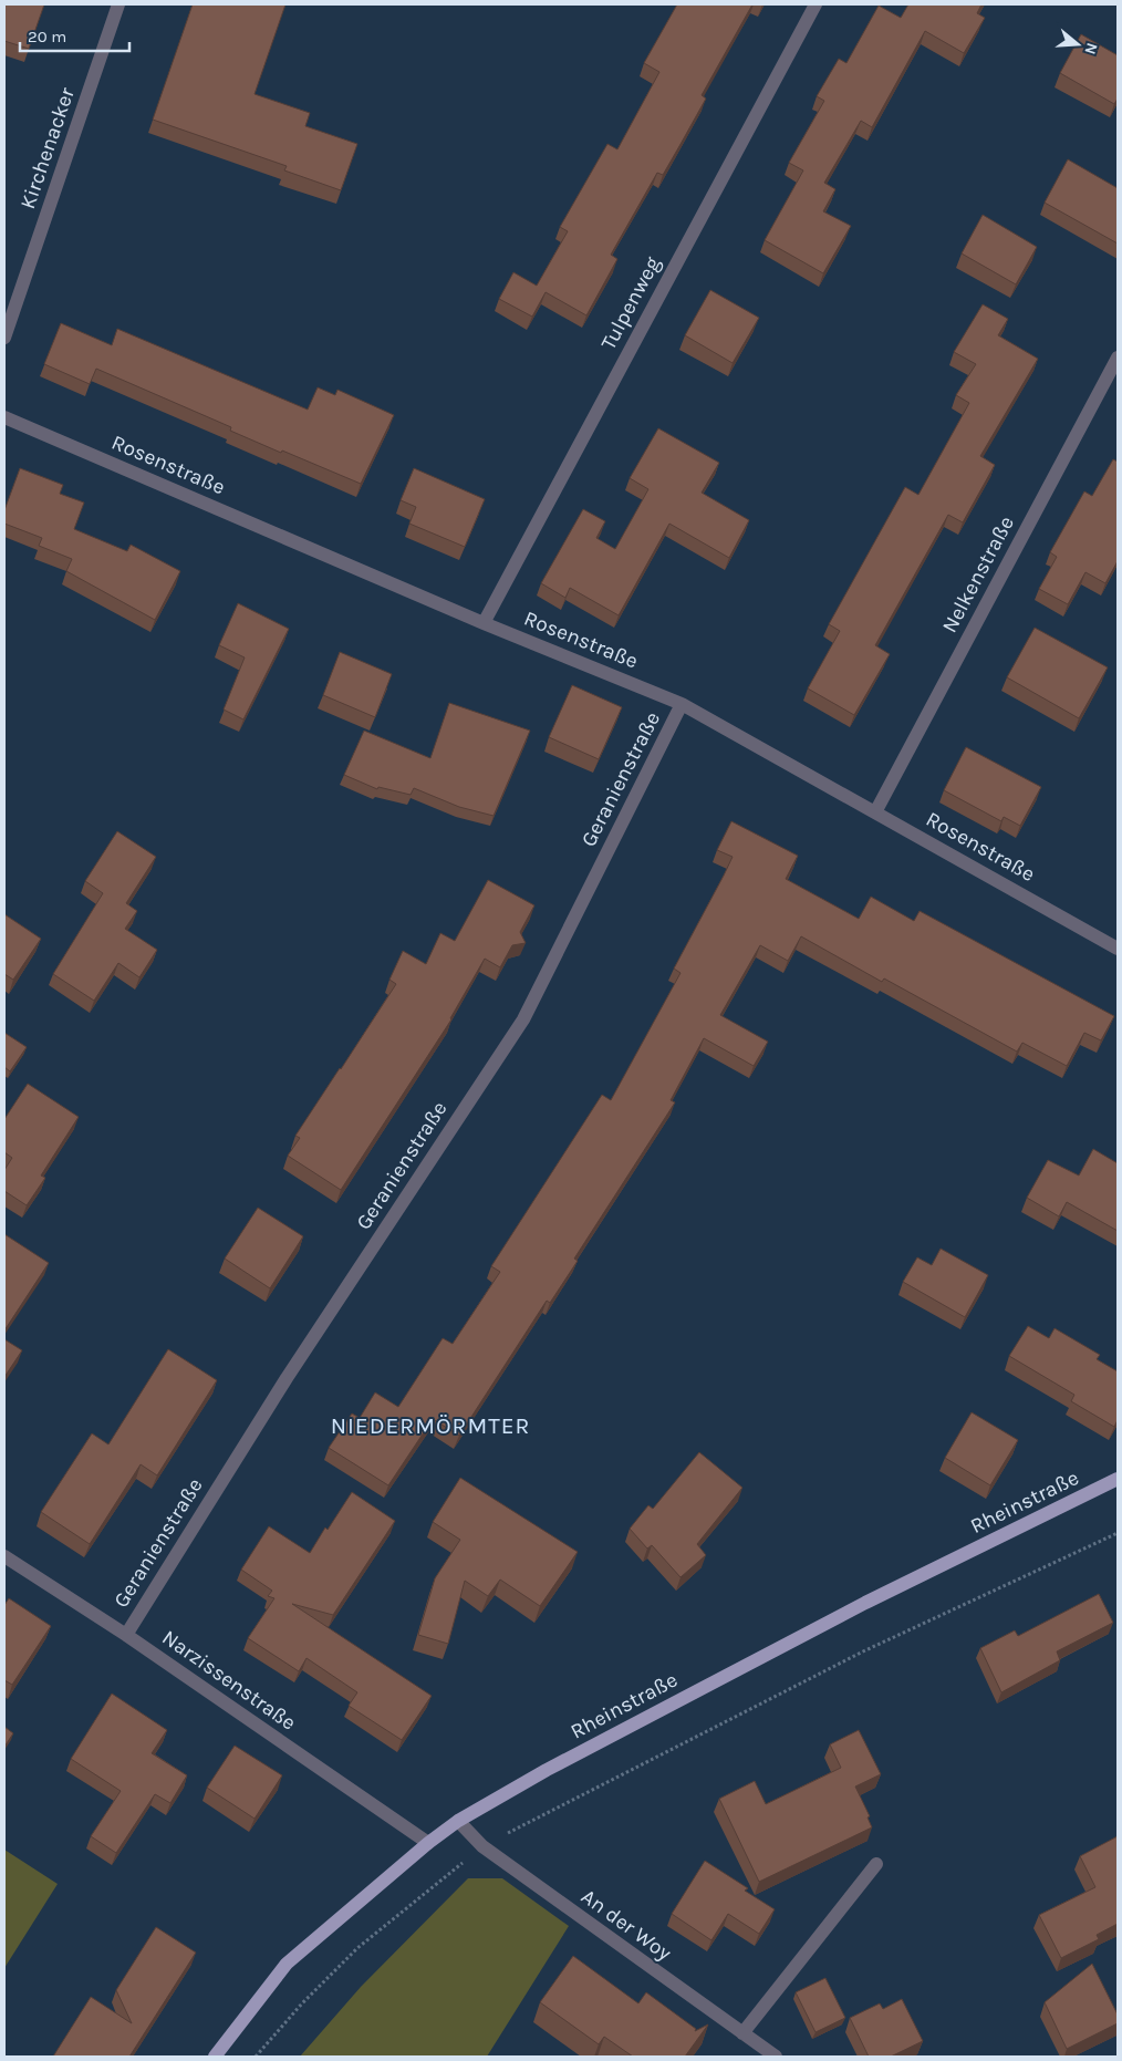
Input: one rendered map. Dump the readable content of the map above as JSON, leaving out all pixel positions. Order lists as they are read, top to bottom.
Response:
{
  "streets": {
    "main road": ["Rheinstraße"],
    "street": [
      "Kirchenacker",
      "Tulpenweg",
      "Rosenstraße",
      "Nelkenstraße",
      "Geranienstraße",
      "Narzissenstraße",
      "An der Woy"
    ]
  },
  "crossings": [
    ["Tulpenweg", "Rosenstraße"],
    ["Rosenstraße", "Nelkenstraße"],
    ["Rosenstraße", "Geranienstraße"],
    ["Geranienstraße", "Narzissenstraße"],
    ["Rheinstraße", "Narzissenstraße"],
    ["Rheinstraße", "An der Woy"]
  ],
  "districts": ["NIEDERMÖRMTER"],
  "scale_bar": "20 m",
  "north": "right"
}
